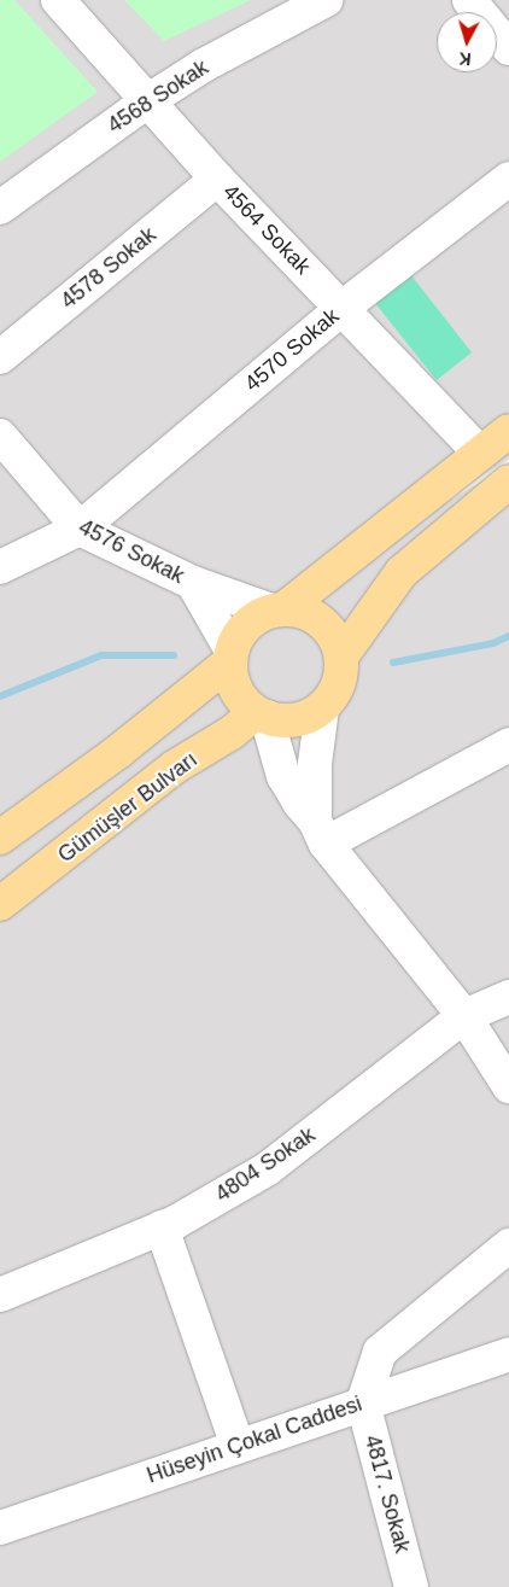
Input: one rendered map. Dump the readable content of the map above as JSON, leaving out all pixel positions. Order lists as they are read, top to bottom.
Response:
{
  "streets": {
    "main road": ["Gümüşler Bulvarı"],
    "street": [
      "4568 Sokak",
      "4564 Sokak",
      "4578 Sokak",
      "4570 Sokak",
      "4576 Sokak",
      "4804 Sokak",
      "Hüseyin Çokal Caddesi",
      "4817. Sokak"
    ]
  },
  "crossings": [
    ["4568 Sokak", "4564 Sokak"],
    ["4564 Sokak", "4578 Sokak"],
    ["4564 Sokak", "4570 Sokak"],
    ["4570 Sokak", "4576 Sokak"],
    ["4576 Sokak", "Gümüşler Bulvarı"],
    ["Hüseyin Çokal Caddesi", "4817. Sokak"]
  ],
  "north": "bottom"
}
